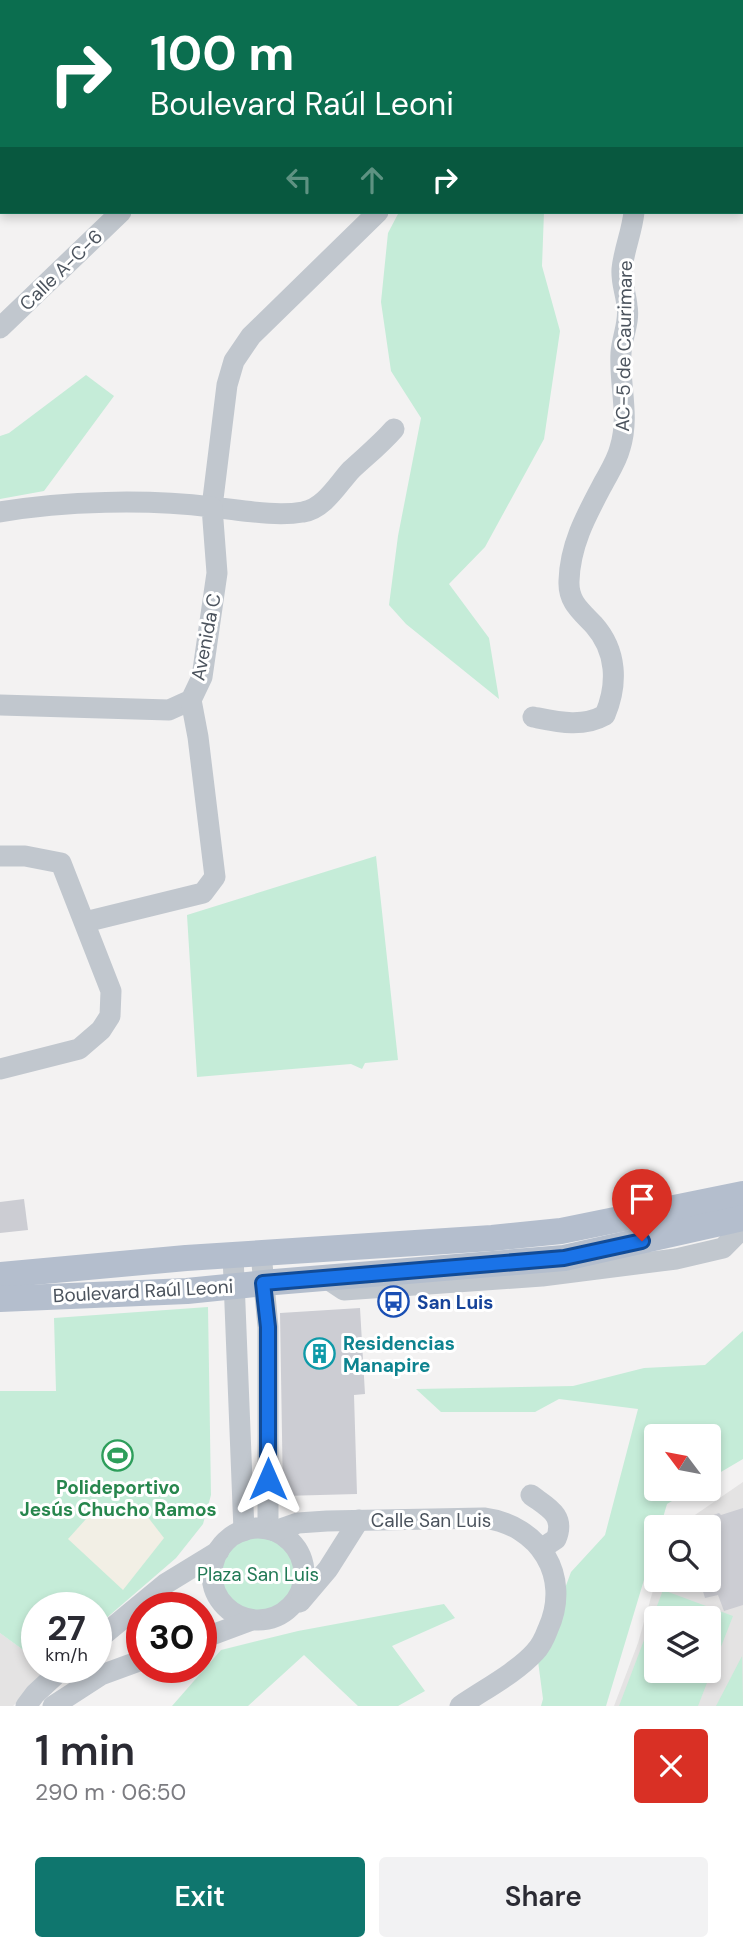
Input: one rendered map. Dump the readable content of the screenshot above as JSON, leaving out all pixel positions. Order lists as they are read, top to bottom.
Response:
{
  "streets": {
    "main road": ["Boulevard Raúl Leoni"],
    "street": [
      "Calle A-C-6",
      "AC-5 de Caurimare",
      "Avenida C",
      "Calle San Luis"
    ]
  },
  "parks": ["Plaza San Luis"],
  "places": {
    "bus stop": ["San Luis"],
    "building": ["Residencias Manapire"],
    "sports": ["Polideportivo Jesús Chucho Ramos"]
  },
  "north": "top left",
  "page": {
    "turn": ["100 m", "Boulevard Raúl Leoni"],
    "speed": "27 km/h",
    "limit": "30",
    "heading": ["1 min", "290 m · 06:50"],
    "buttons": ["Exit", "Share"]
  }
}
